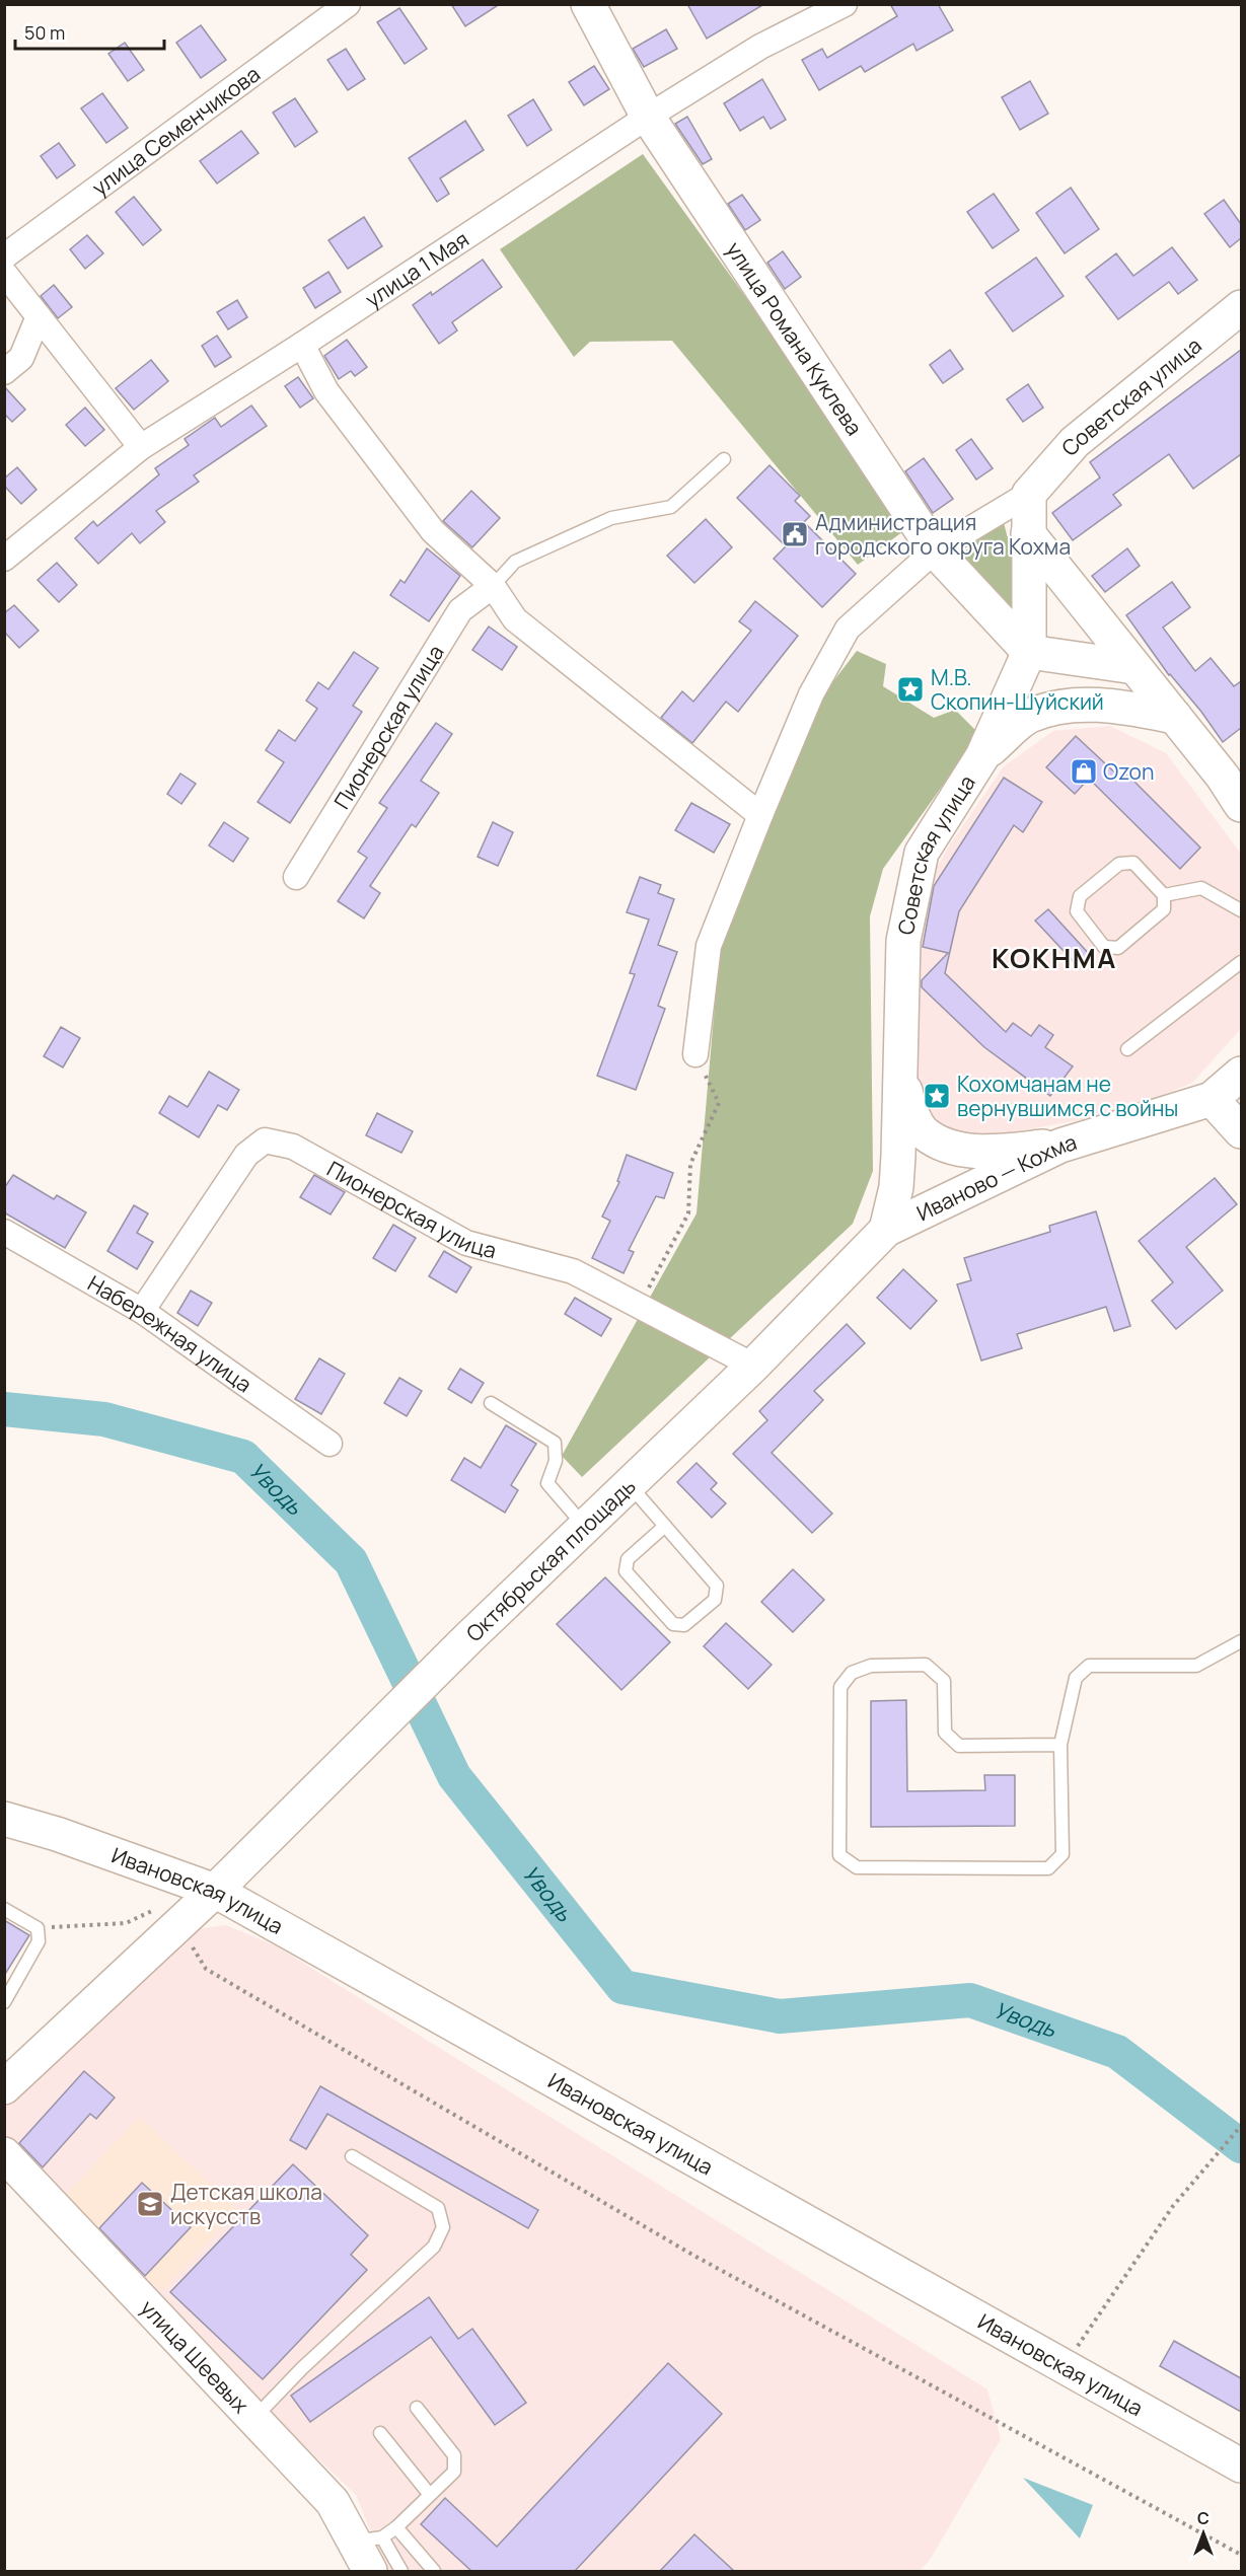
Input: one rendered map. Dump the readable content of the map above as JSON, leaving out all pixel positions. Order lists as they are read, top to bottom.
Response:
{
  "streets": {
    "main road": [
      "улица Романа Куклева",
      "Советская улица",
      "Иваново — Кохма",
      "Октябрьская площадь",
      "Ивановская улица",
      "улица Шеевых"
    ],
    "street": [
      "улица Семенчикова",
      "улица 1 Мая",
      "Пионерская улица",
      "Набережная улица"
    ]
  },
  "crossings": [
    ["улица 1 Мая", "улица Романа Куклева"],
    ["улица Романа Куклева", "Советская улица"],
    ["Советская улица", "Иваново — Кохма"],
    ["Советская улица", "Октябрьская площадь"],
    ["Пионерская улица", "Набережная улица"],
    ["Пионерская улица", "Октябрьская площадь"],
    ["Иваново — Кохма", "Октябрьская площадь"],
    ["Октябрьская площадь", "Ивановская улица"]
  ],
  "districts": ["KOKHMA"],
  "water": ["Уводь"],
  "places": {
    "public building": ["Администрация городского округа Кохма"],
    "place": ["М.В. Скопин-Шуйский", "Кохомчанам не вернувшимся с войны"],
    "shop": ["Ozon"],
    "school or university": ["Детская школа искусств"]
  },
  "scale_bar": "50 m",
  "north": "top"
}
